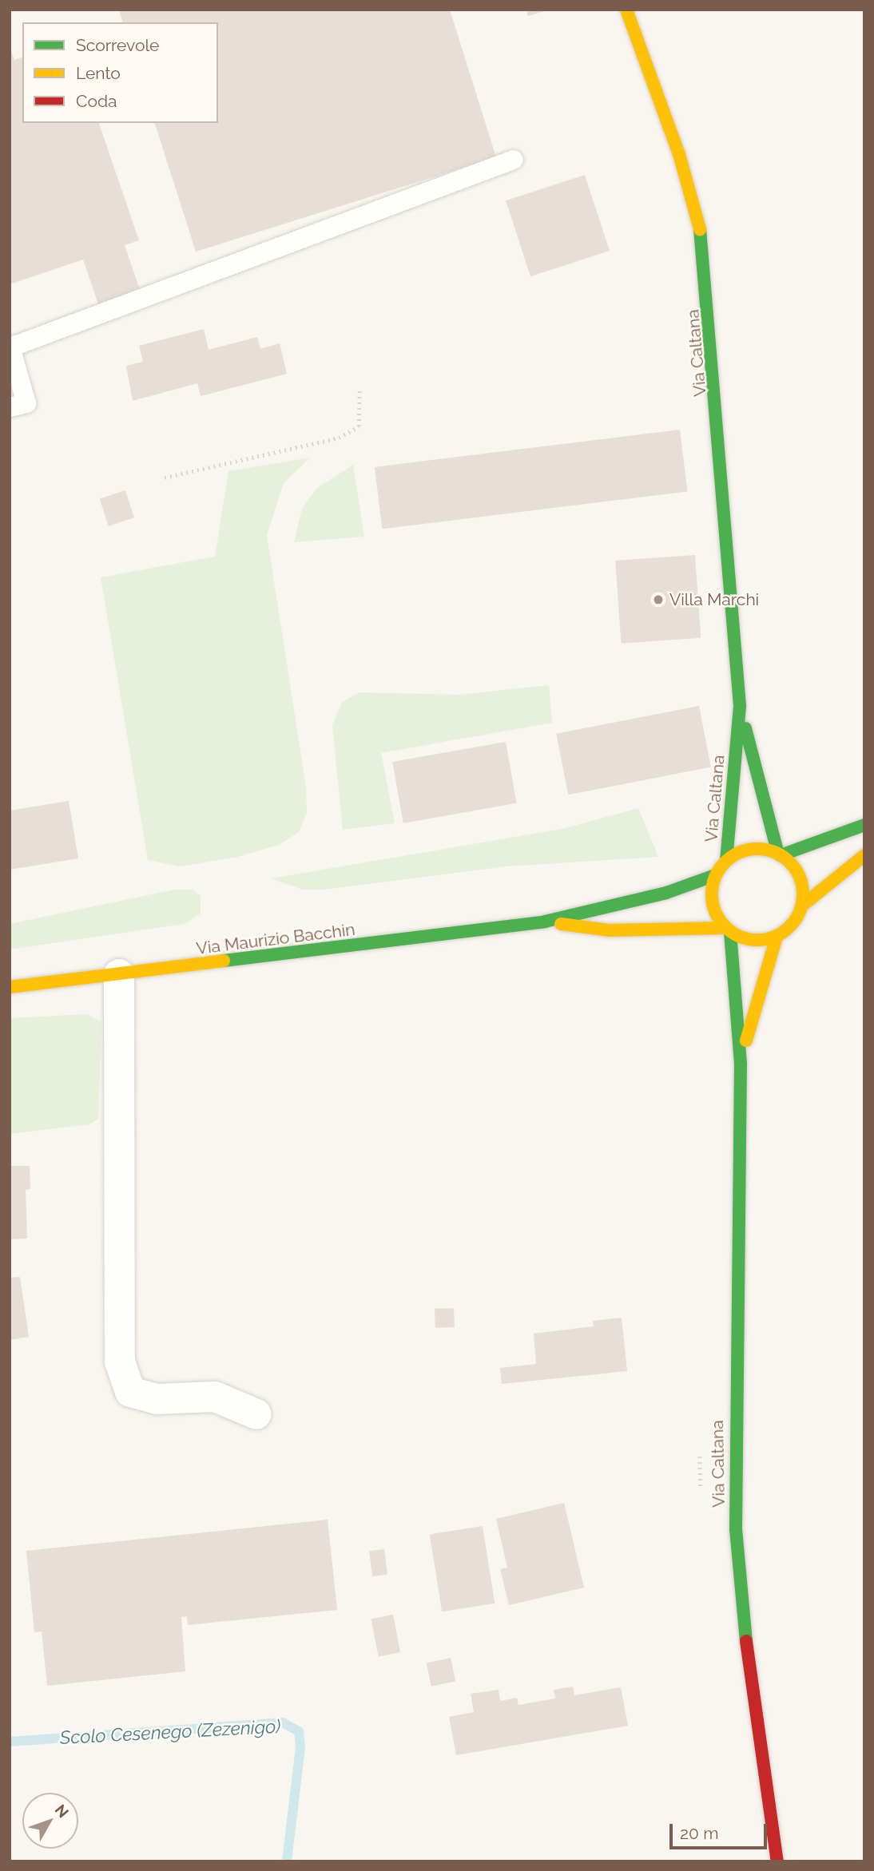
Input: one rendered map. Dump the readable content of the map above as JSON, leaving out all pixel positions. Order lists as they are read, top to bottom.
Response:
{
  "streets": {
    "main road": ["Via Caltana", "Via Maurizio Bacchin"]
  },
  "crossings": [
    ["Via Caltana", "Via Maurizio Bacchin"]
  ],
  "water": ["Scolo Cesenego (Zezenigo)"],
  "places": ["Villa Marchi"],
  "legend": ["Scorrevole", "Lento", "Coda"],
  "scale_bar": "20 m",
  "north": "top right"
}
